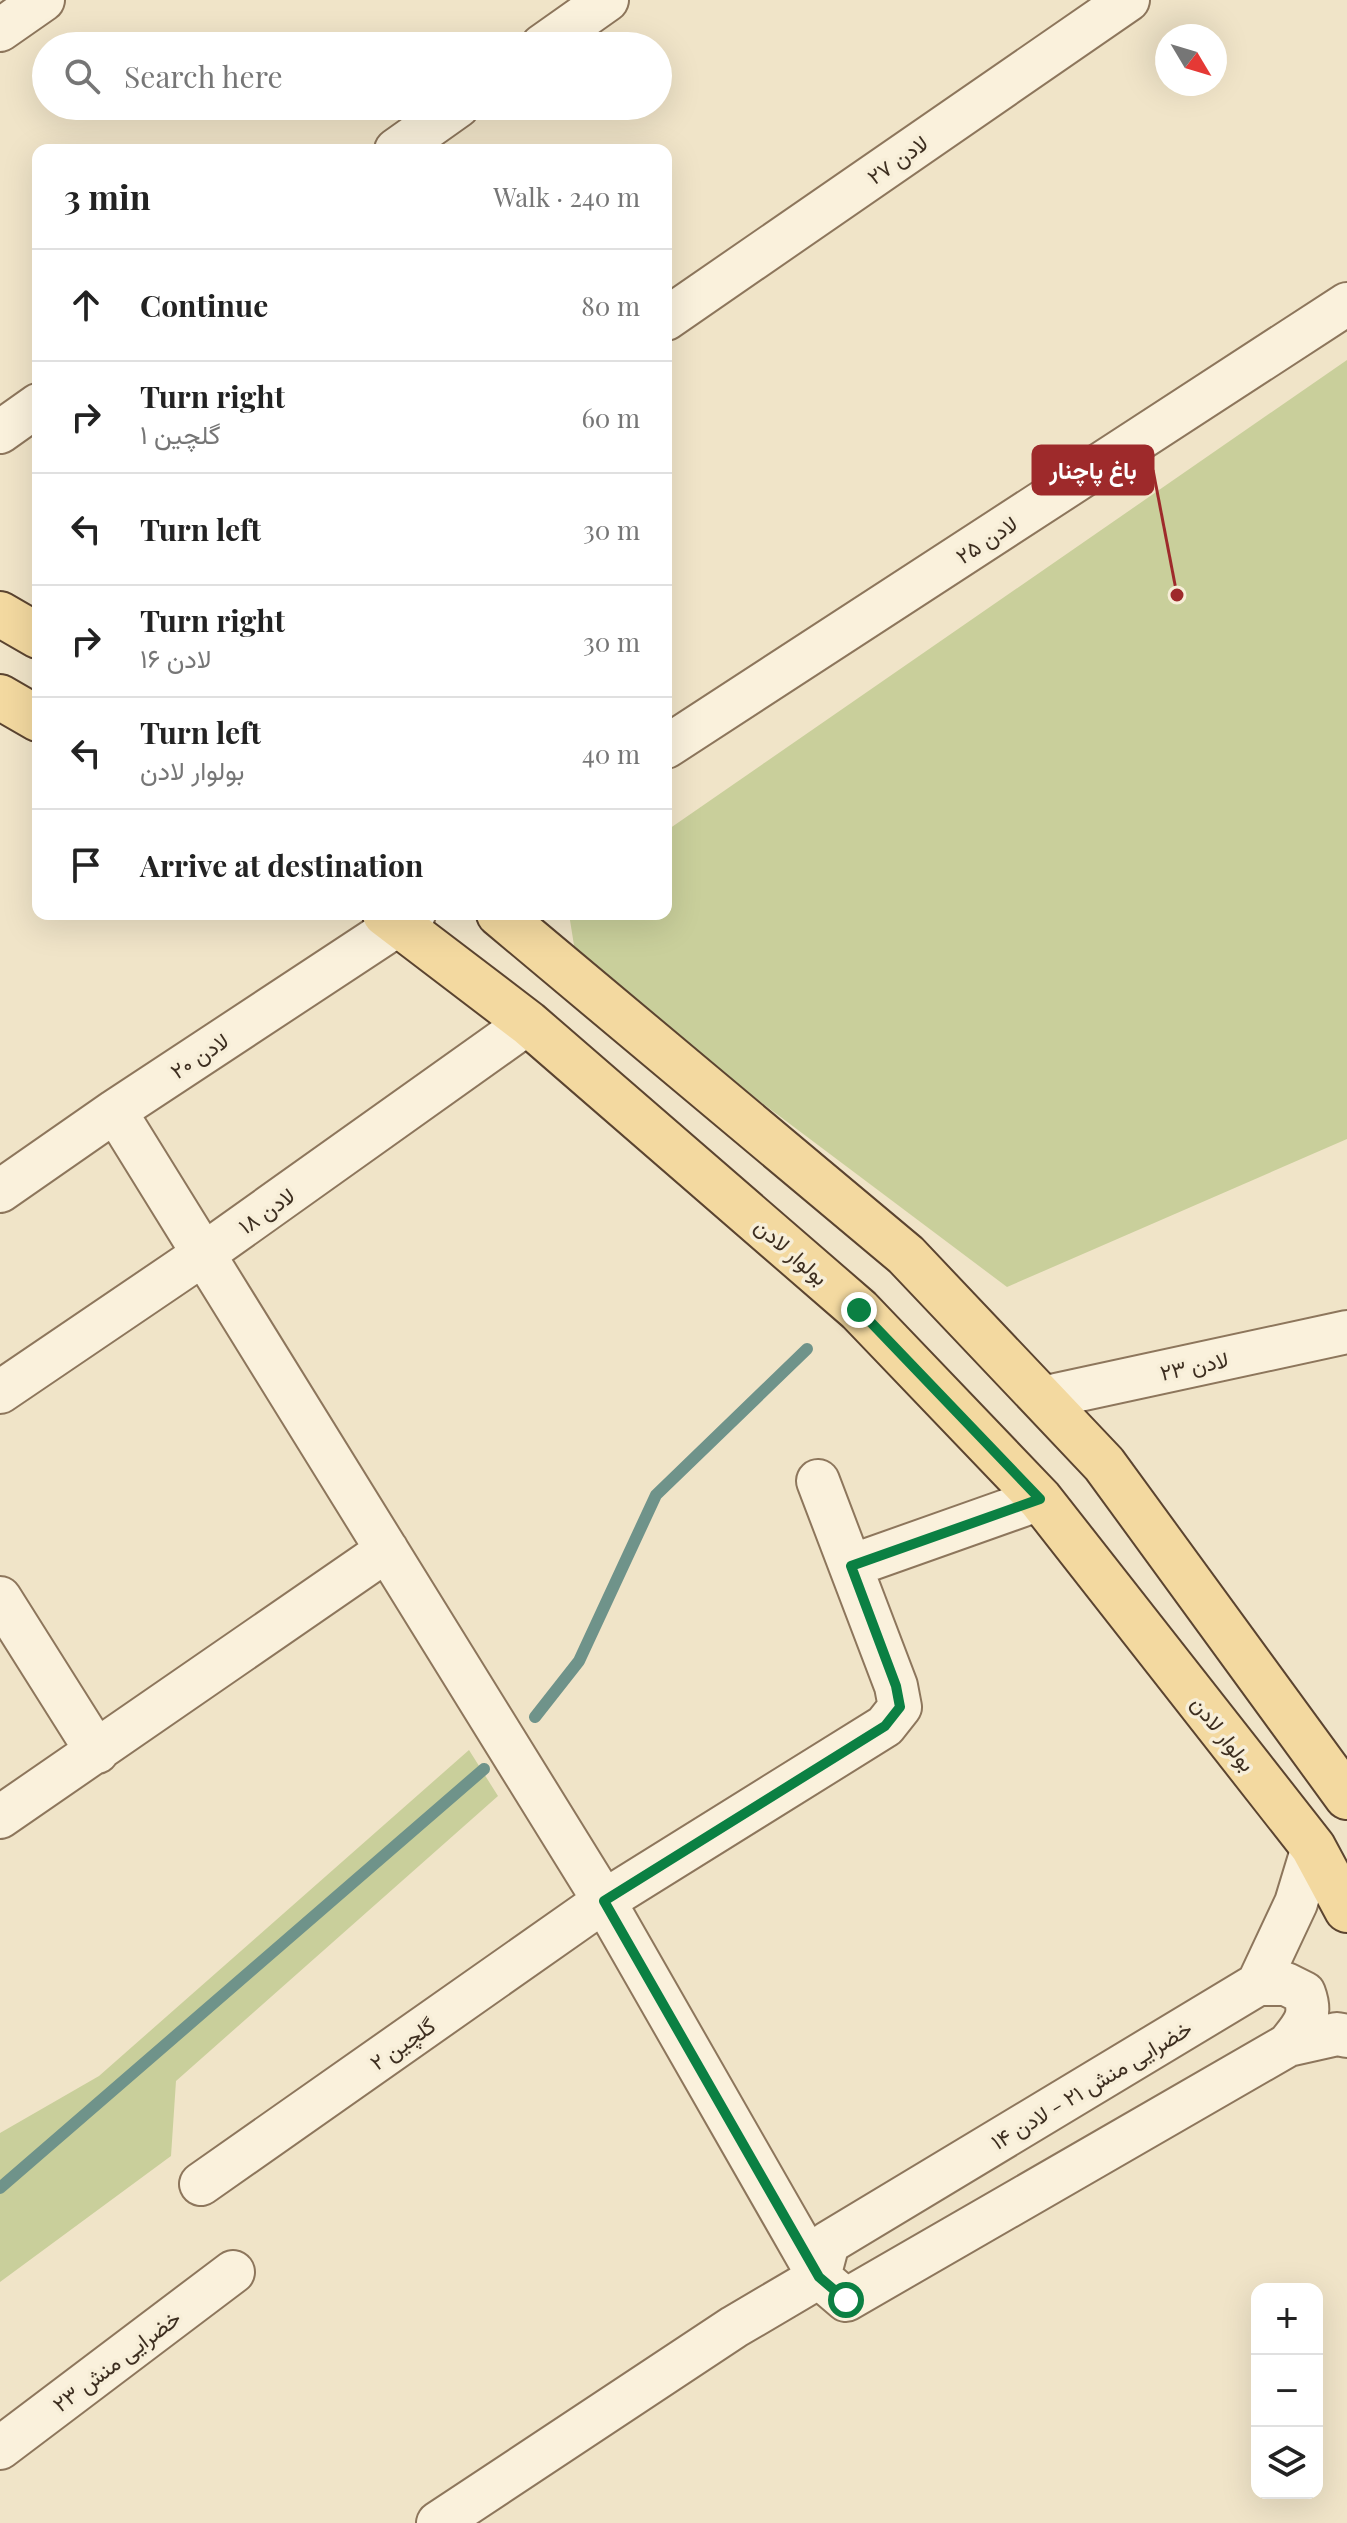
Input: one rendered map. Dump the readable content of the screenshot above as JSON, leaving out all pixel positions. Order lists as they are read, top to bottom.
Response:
{
  "streets": {
    "main road": ["بولوار لادن"],
    "street": [
      "لادن ۲۷",
      "لادن ۲۵",
      "لادن ۲۰",
      "لادن ۱۸",
      "لادن ۲۳",
      "گلچین ۲",
      "خضرایی منش ۲۱ - لادن ۱۴",
      "خضرایی منش ۲۳"
    ]
  },
  "crossings": [
    ["لادن ۱۸", "بولوار لادن"]
  ],
  "places": ["باغ پاچنار"],
  "north": "bottom right",
  "page": {
    "search": "Search here",
    "heading": ["3 min", "Walk · 240 m"],
    "list": [
      ["Continue", "80 m"],
      ["Turn right", "گلچین ۱", "60 m"],
      ["Turn left", "30 m"],
      ["Turn right", "لادن ۱۶", "30 m"],
      ["Turn left", "بولوار لادن", "40 m"],
      "Arrive at destination"
    ],
    "map_buttons": ["+", "−"]
  }
}
